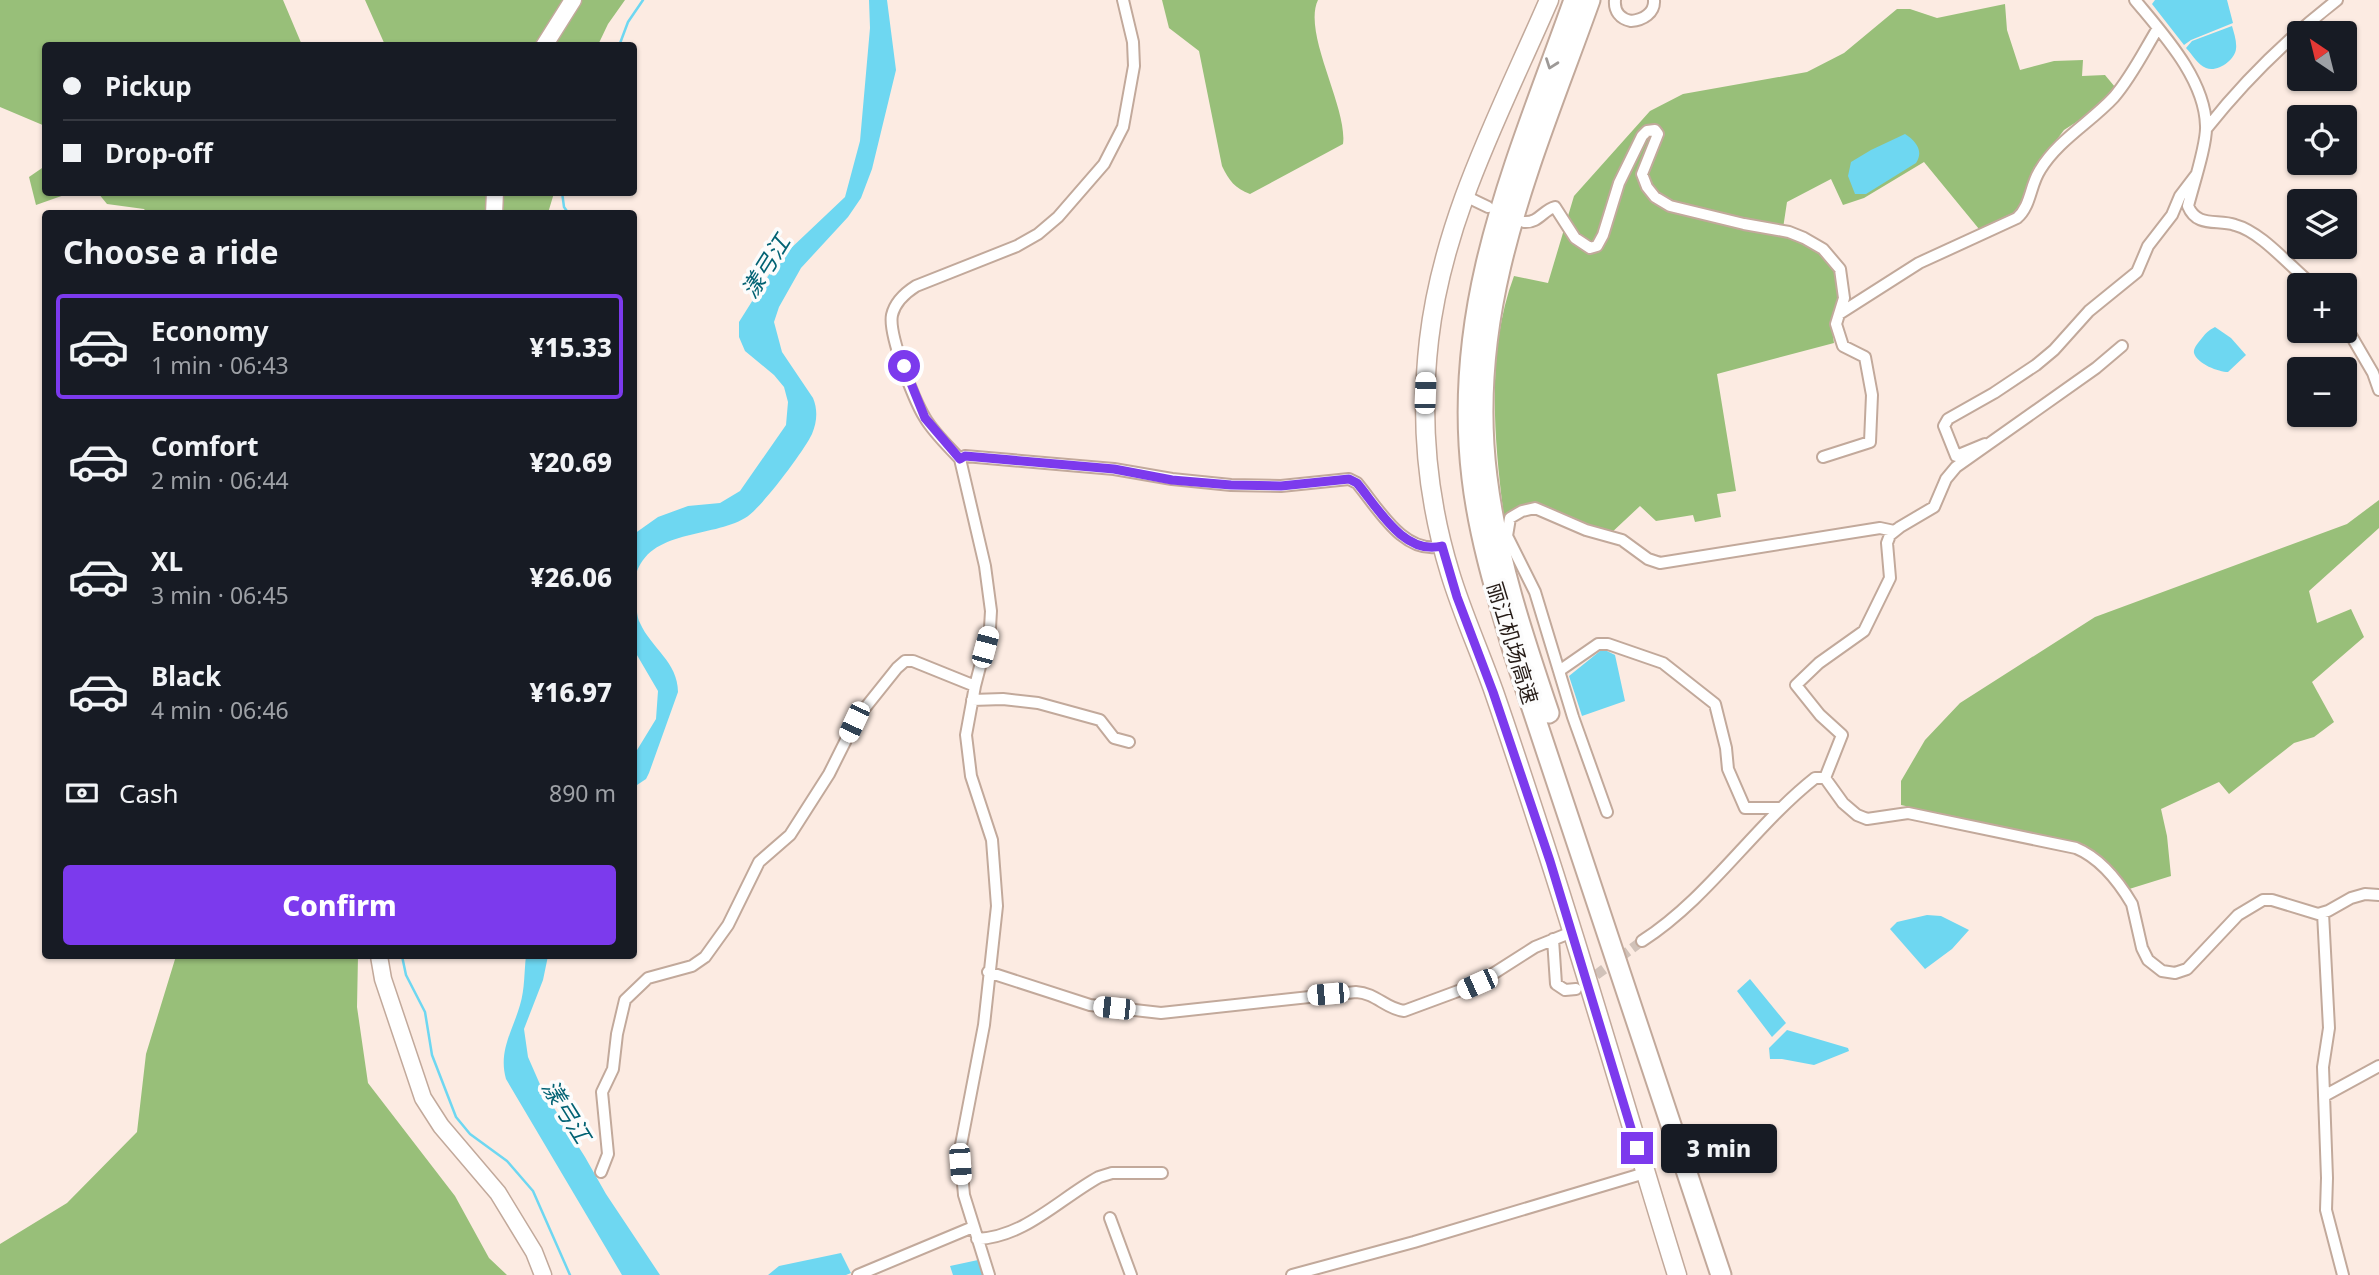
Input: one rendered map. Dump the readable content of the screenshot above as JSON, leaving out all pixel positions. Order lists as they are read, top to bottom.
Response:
{
  "streets": {
    "highway": ["丽江机场高速"]
  },
  "water": ["漾弓江"],
  "north": "top left",
  "page": {
    "map_buttons": ["+", "−"],
    "banner": ["Pickup", "Drop-off"],
    "heading": "Choose a ride",
    "list": [
      {
        "name": "Economy",
        "note": "1 min · 06:43",
        "value": "¥15.33"
      },
      {
        "name": "Comfort",
        "note": "2 min · 06:44",
        "value": "¥20.69"
      },
      {
        "name": "XL",
        "note": "3 min · 06:45",
        "value": "¥26.06"
      },
      {
        "name": "Black",
        "note": "4 min · 06:46",
        "value": "¥16.97"
      }
    ],
    "pay": ["Cash", "890 m"],
    "buttons": "Confirm",
    "bubble": "3 min"
  }
}
